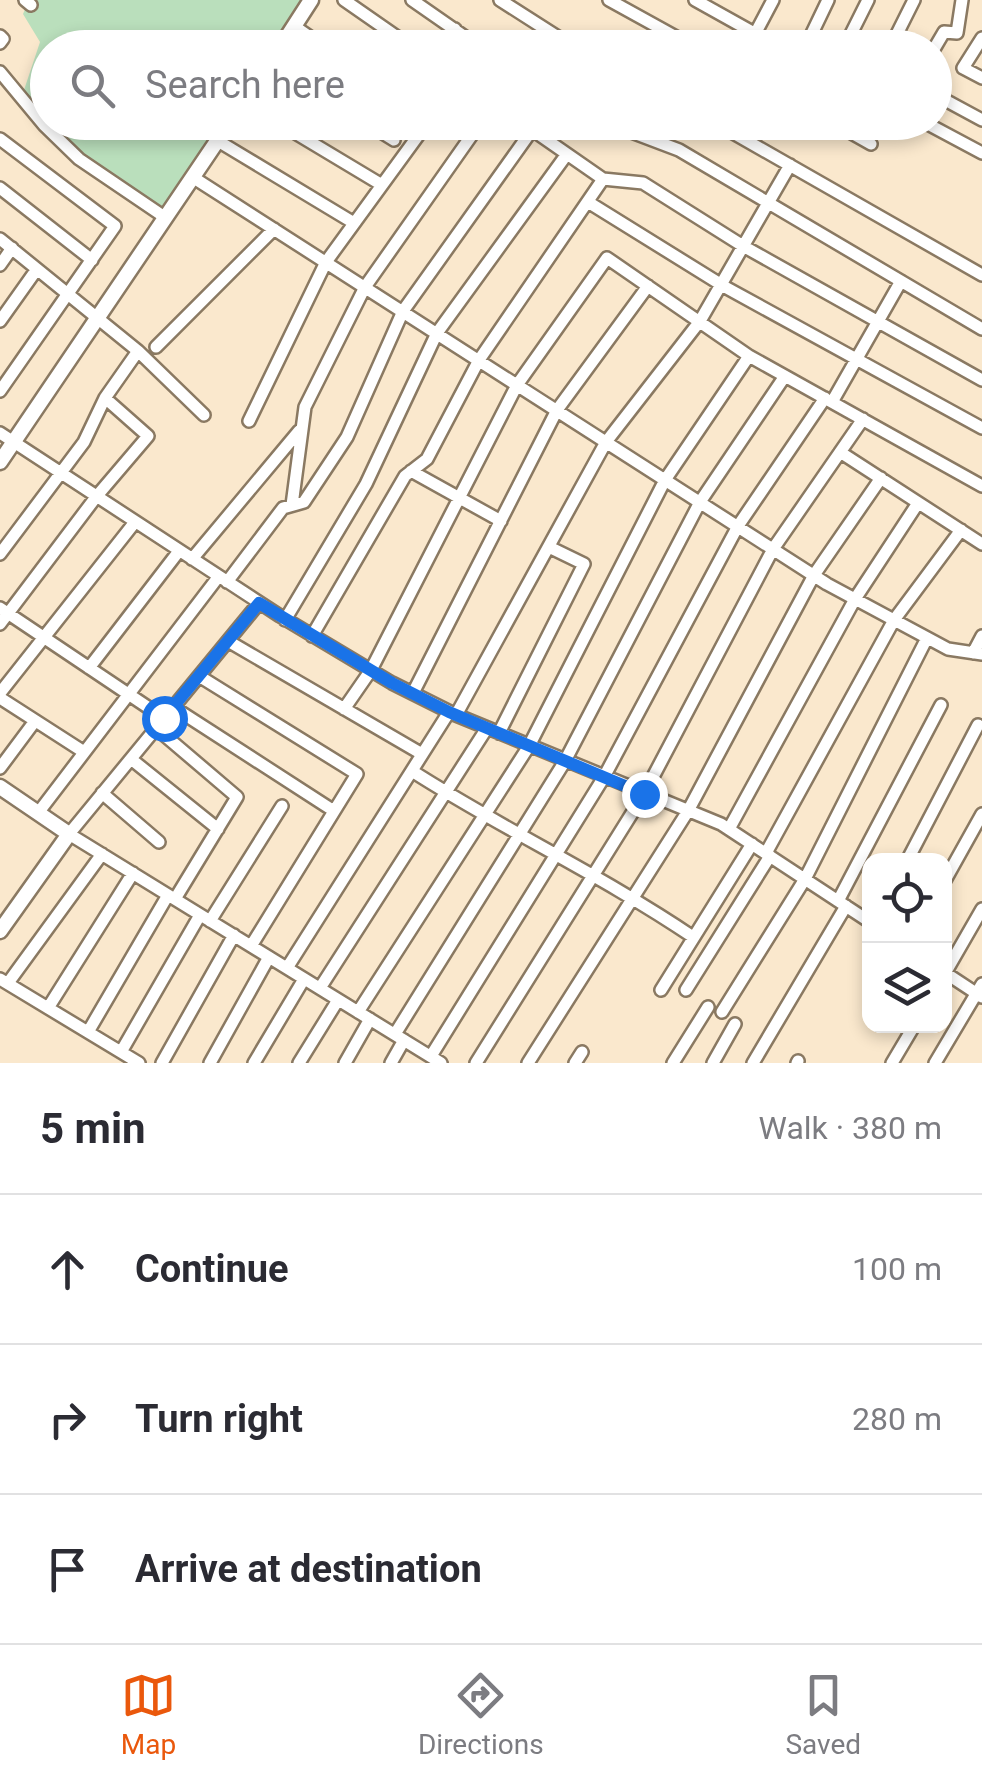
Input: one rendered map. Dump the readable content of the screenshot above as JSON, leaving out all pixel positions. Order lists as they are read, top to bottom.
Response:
{
  "page": {
    "search": "Search here",
    "heading": ["5 min", "Walk · 380 m"],
    "list": [
      ["Continue", "100 m"],
      ["Turn right", "280 m"],
      "Arrive at destination"
    ],
    "nav": ["Map", "Directions", "Saved"]
  }
}
